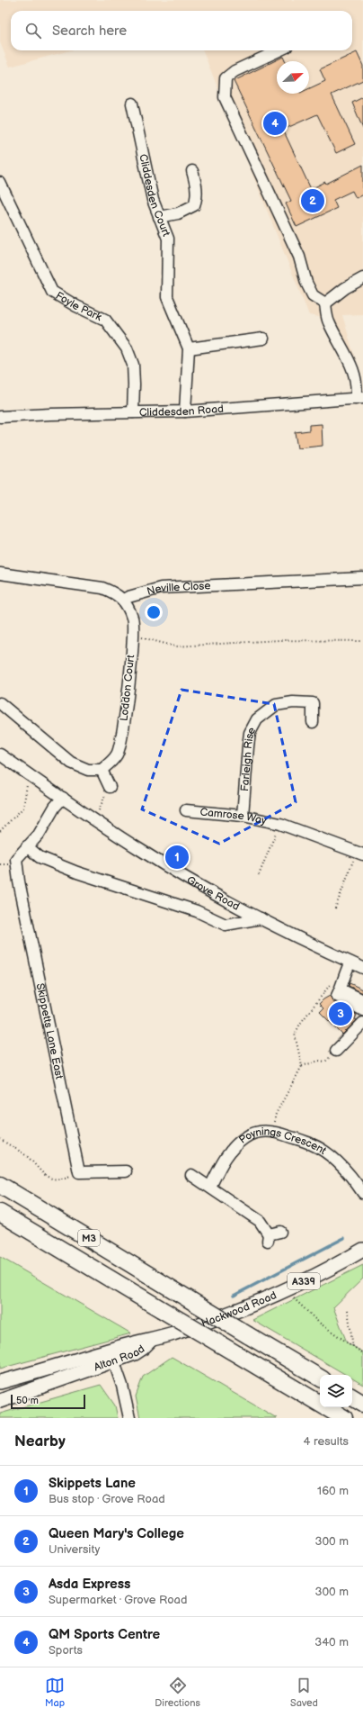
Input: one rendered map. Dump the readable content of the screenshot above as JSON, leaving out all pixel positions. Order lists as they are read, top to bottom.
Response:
{
  "streets": {
    "highway": ["M3"],
    "main road": ["A339", "Hackwood Road", "Alton Road"],
    "street": [
      "Cliddesden Court",
      "Foyle Park",
      "Cliddesden Road",
      "Neville Close",
      "Loddon Court",
      "Farleigh Rise",
      "Camrose Way",
      "Grove Road",
      "Skippetts Lane East",
      "Poynings Crescent"
    ]
  },
  "crossings": [
    ["Cliddesden Court", "Cliddesden Road"],
    ["Foyle Park", "Cliddesden Road"],
    ["Neville Close", "Loddon Court"],
    ["Farleigh Rise", "Camrose Way"],
    ["Grove Road", "Skippetts Lane East"],
    ["Hackwood Road", "Alton Road"]
  ],
  "scale_bar": "50 m",
  "north": "top right",
  "page": {
    "search": "Search here",
    "pins": [
      "4",
      "2",
      "1",
      "3"
    ],
    "scale": "50 m",
    "heading": ["Nearby", "4 results"],
    "list": [
      {
        "mark": "1",
        "name": "Skippets Lane",
        "note": "Bus stop · Grove Road",
        "value": "160 m"
      },
      {
        "mark": "2",
        "name": "Queen Mary's College",
        "note": "University",
        "value": "300 m"
      },
      {
        "mark": "3",
        "name": "Asda Express",
        "note": "Supermarket · Grove Road",
        "value": "300 m"
      },
      {
        "mark": "4",
        "name": "QM Sports Centre",
        "note": "Sports",
        "value": "340 m"
      }
    ],
    "nav": ["Map", "Directions", "Saved"]
  }
}
